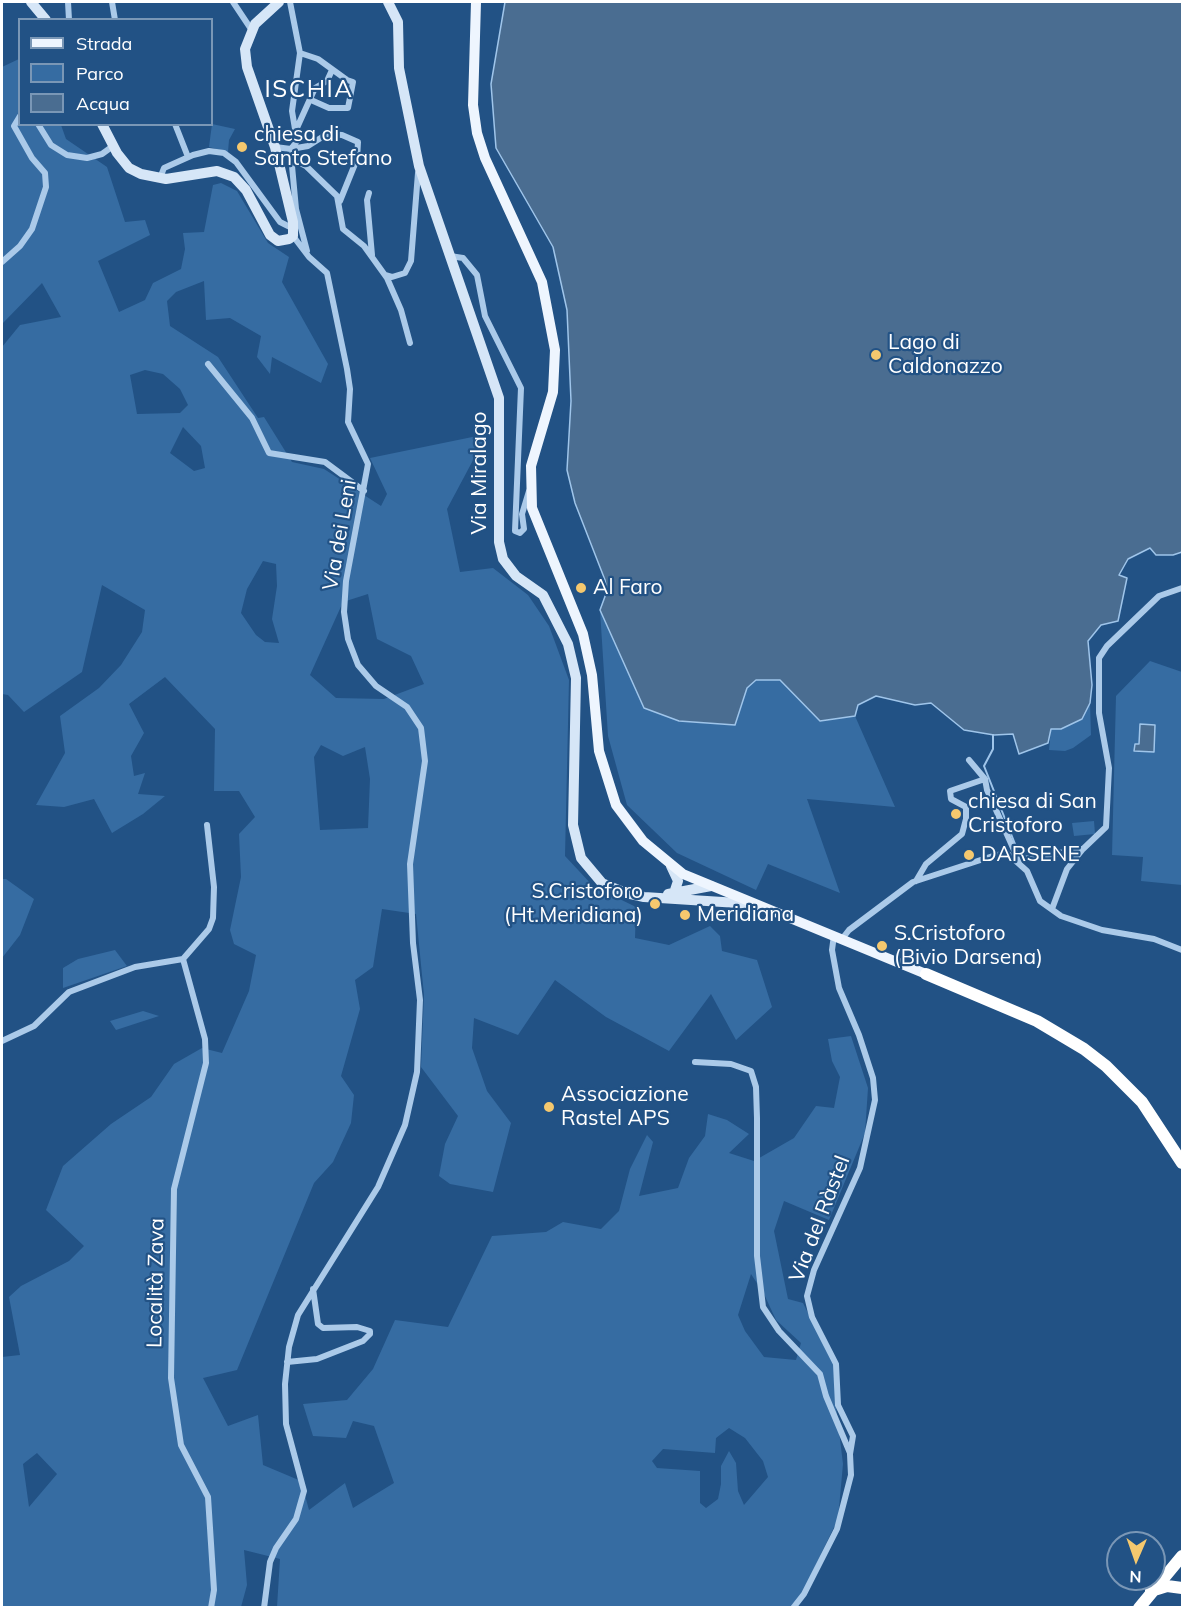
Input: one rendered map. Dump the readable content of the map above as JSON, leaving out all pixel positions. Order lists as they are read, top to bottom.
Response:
{
  "streets": {
    "street": [
      "Via Miralago",
      "Via dei Leni",
      "Via del Ràstel",
      "Località Zava"
    ]
  },
  "districts": ["ISCHIA"],
  "places": [
    "chiesa di Santo Stefano",
    "Lago di Caldonazzo",
    "Al Faro",
    "chiesa di San Cristoforo",
    "DARSENE",
    "S.Cristoforo (Ht.Meridiana)",
    "Meridiana",
    "S.Cristoforo (Bivio Darsena)",
    "Associazione Rastel APS"
  ],
  "legend": ["Strada", "Parco", "Acqua"],
  "north": "bottom"
}
